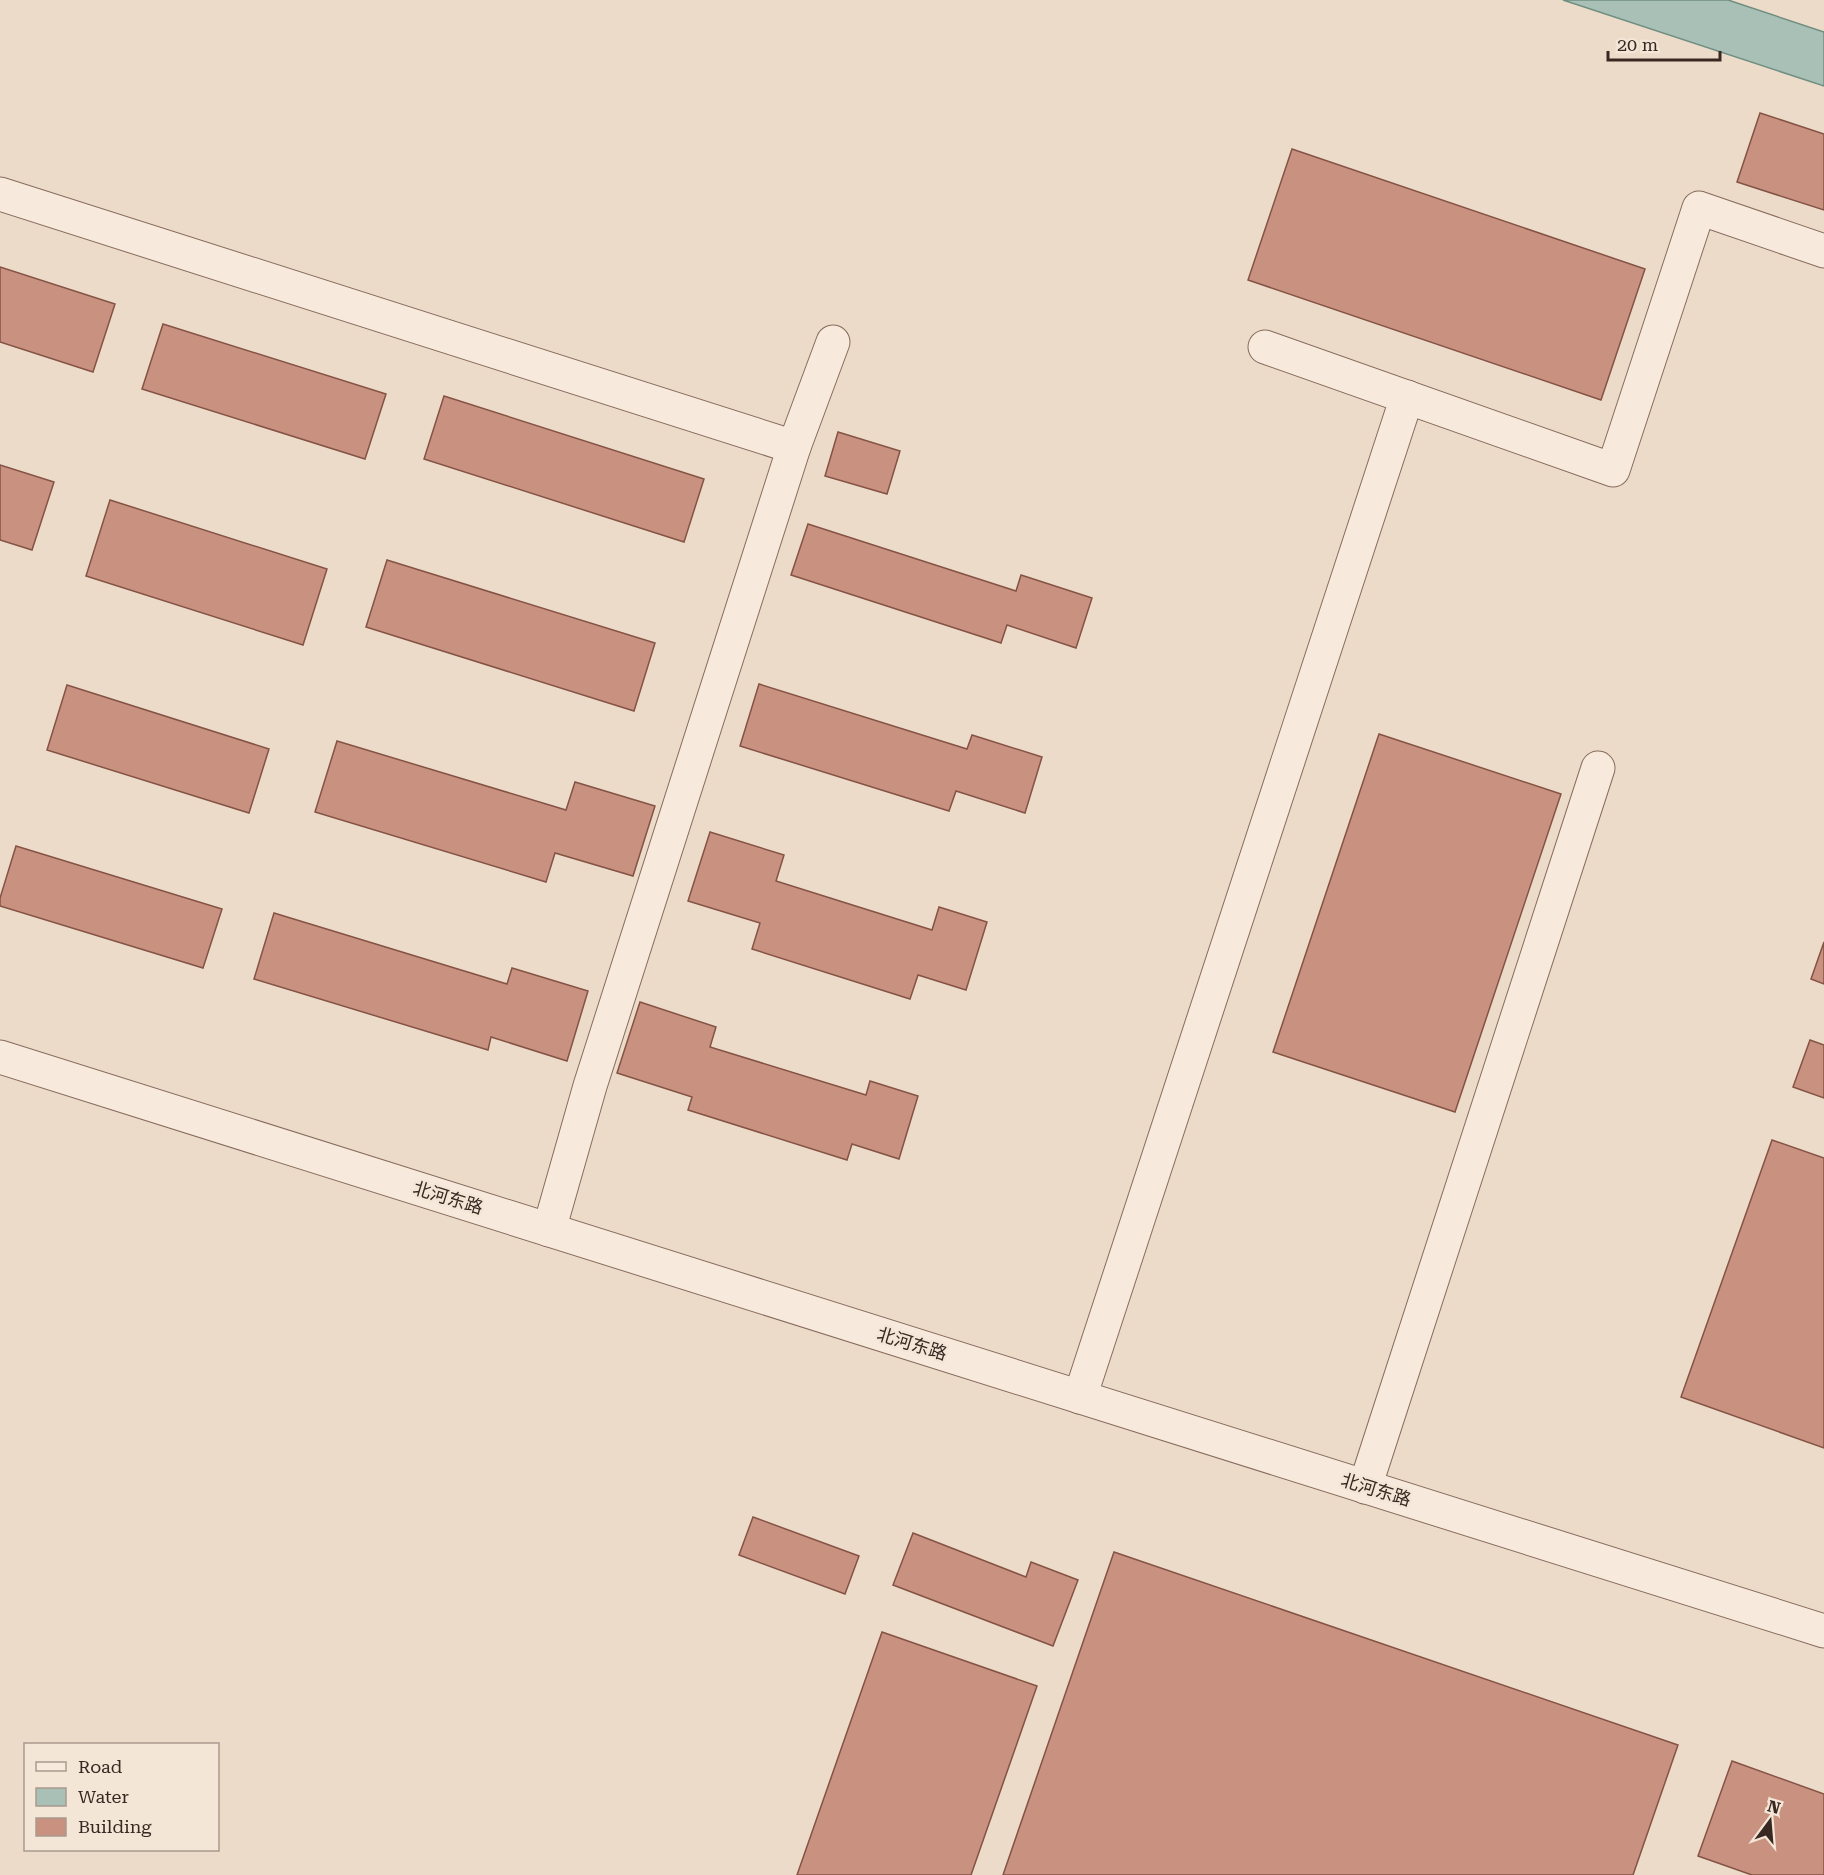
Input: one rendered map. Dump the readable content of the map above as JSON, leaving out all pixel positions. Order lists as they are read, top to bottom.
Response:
{
  "streets": {
    "street": ["北河东路"]
  },
  "legend": ["Road", "Water", "Building"],
  "scale_bar": "20 m",
  "north": "top"
}
